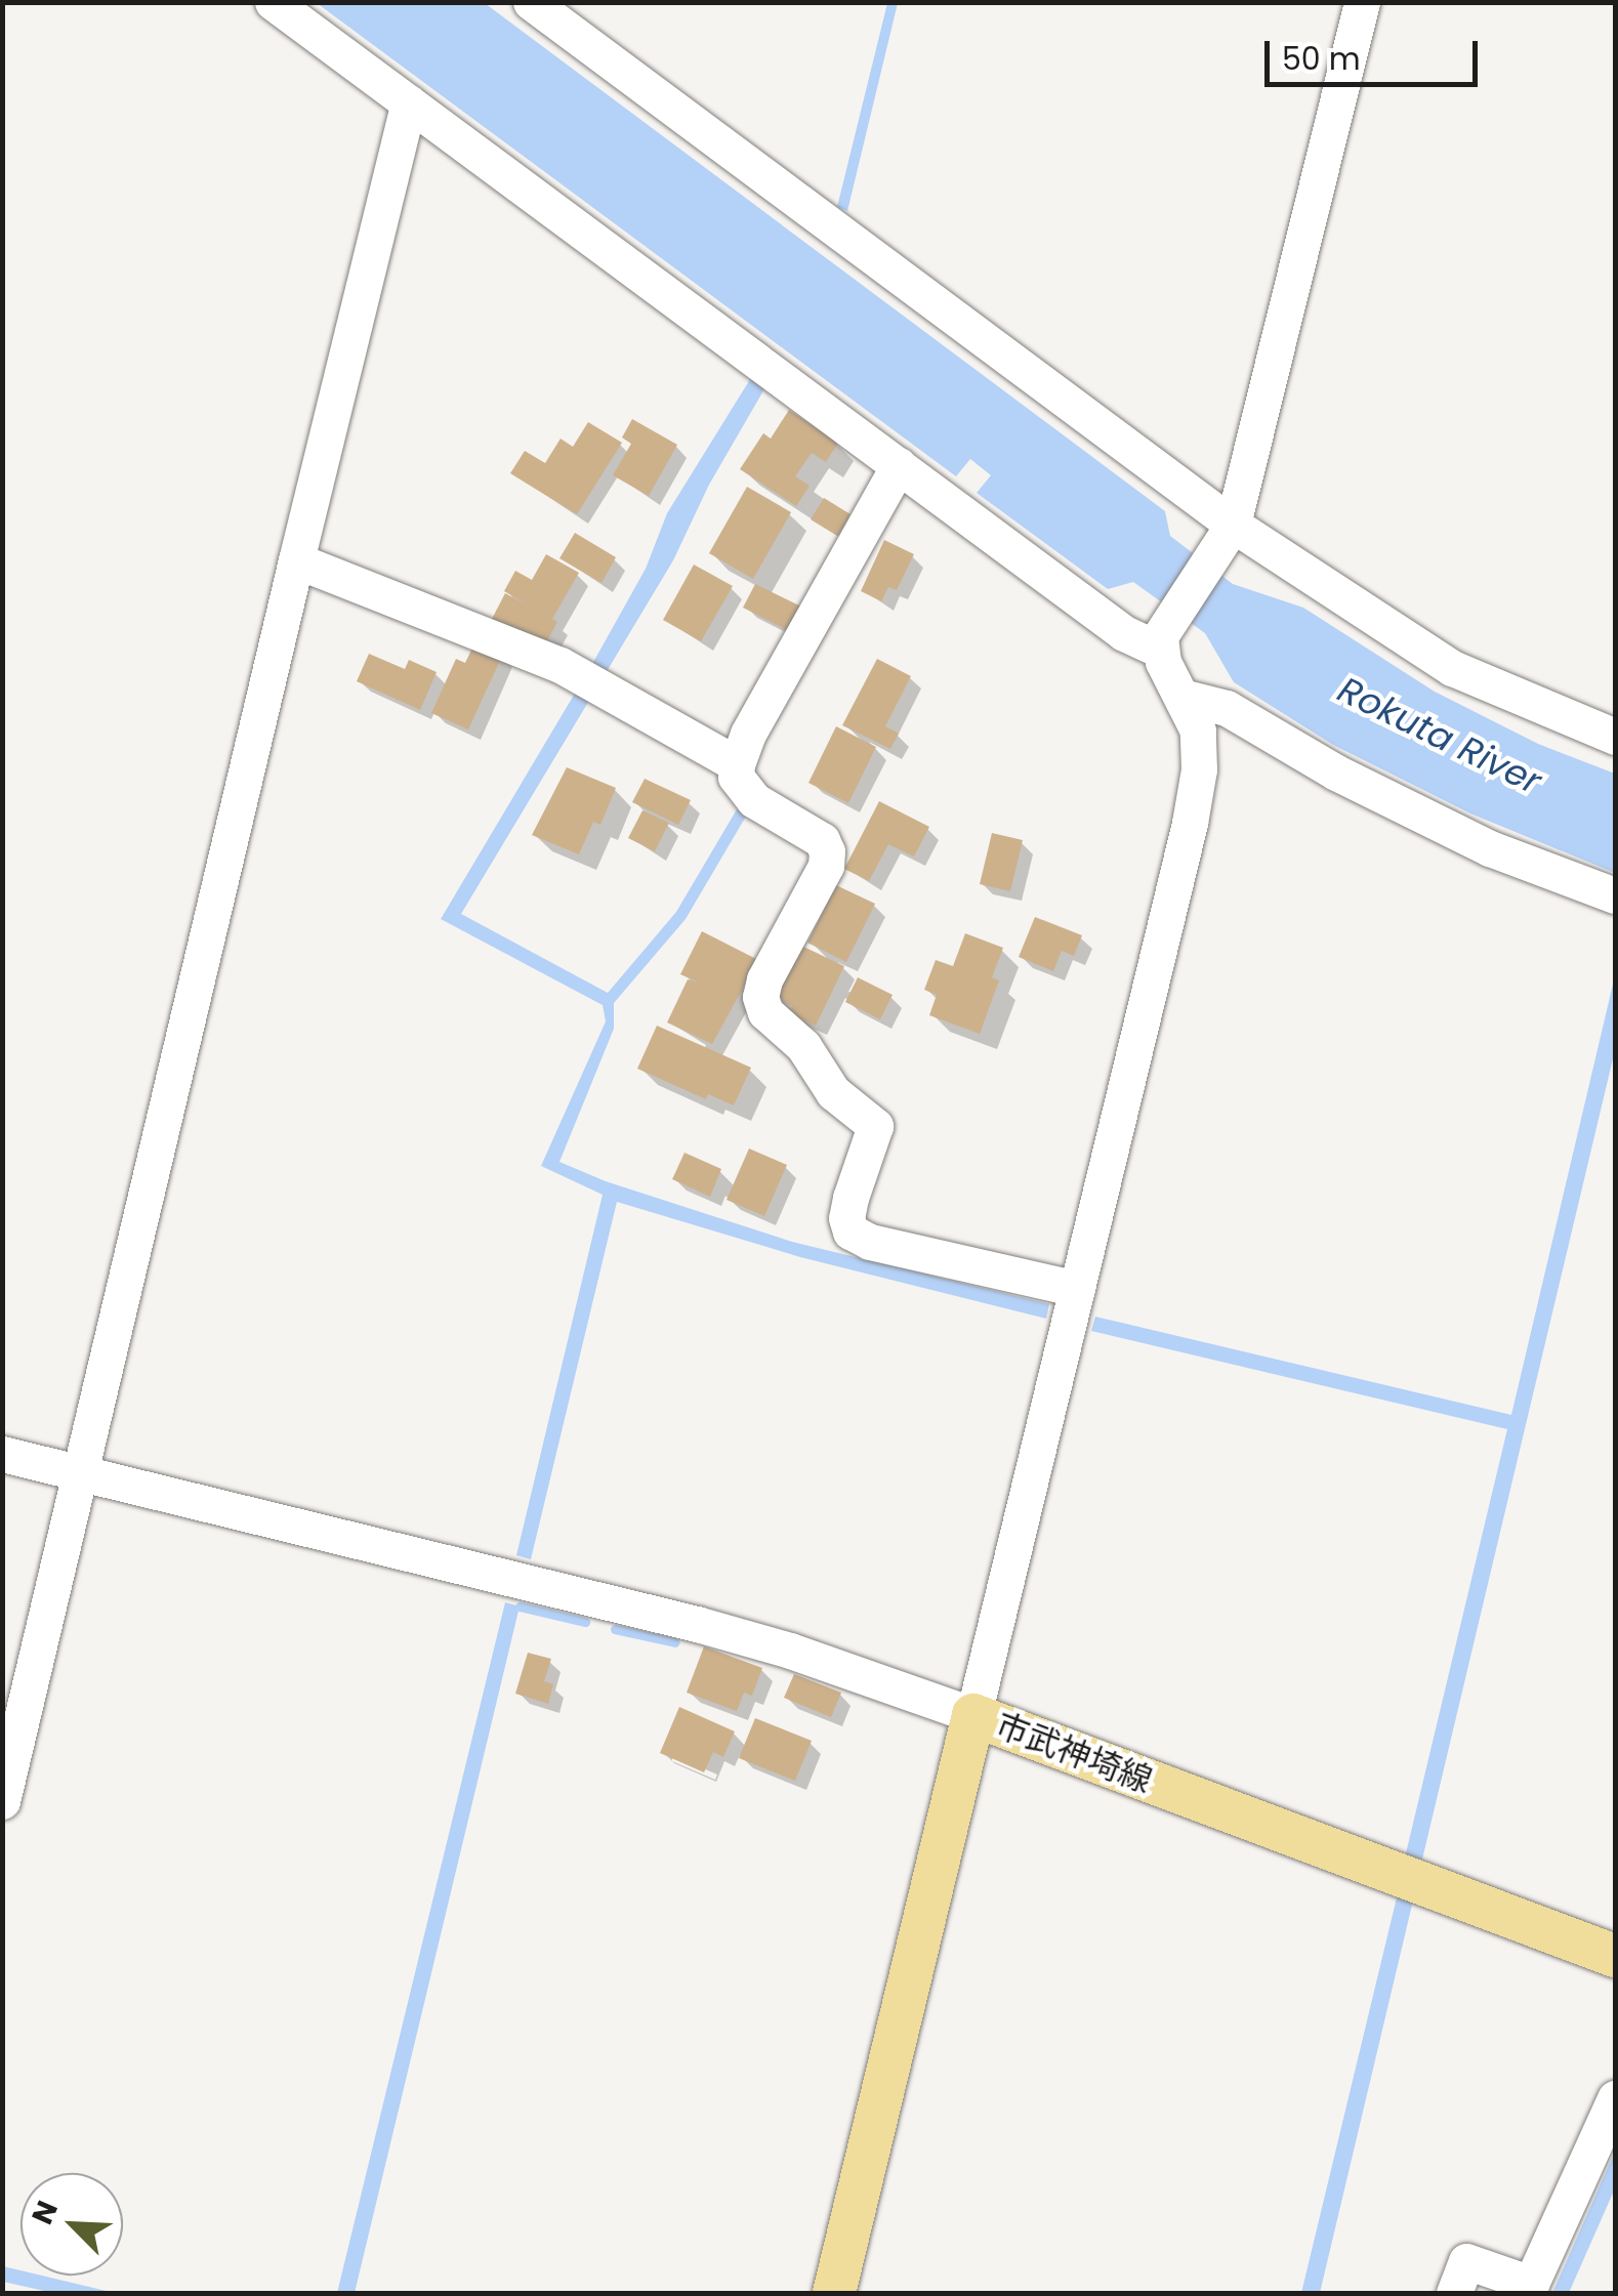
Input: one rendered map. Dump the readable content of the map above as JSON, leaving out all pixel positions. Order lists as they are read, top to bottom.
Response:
{
  "streets": {
    "main road": ["市武神埼線"]
  },
  "water": ["Rokuta River"],
  "scale_bar": "50 m",
  "north": "top left"
}
